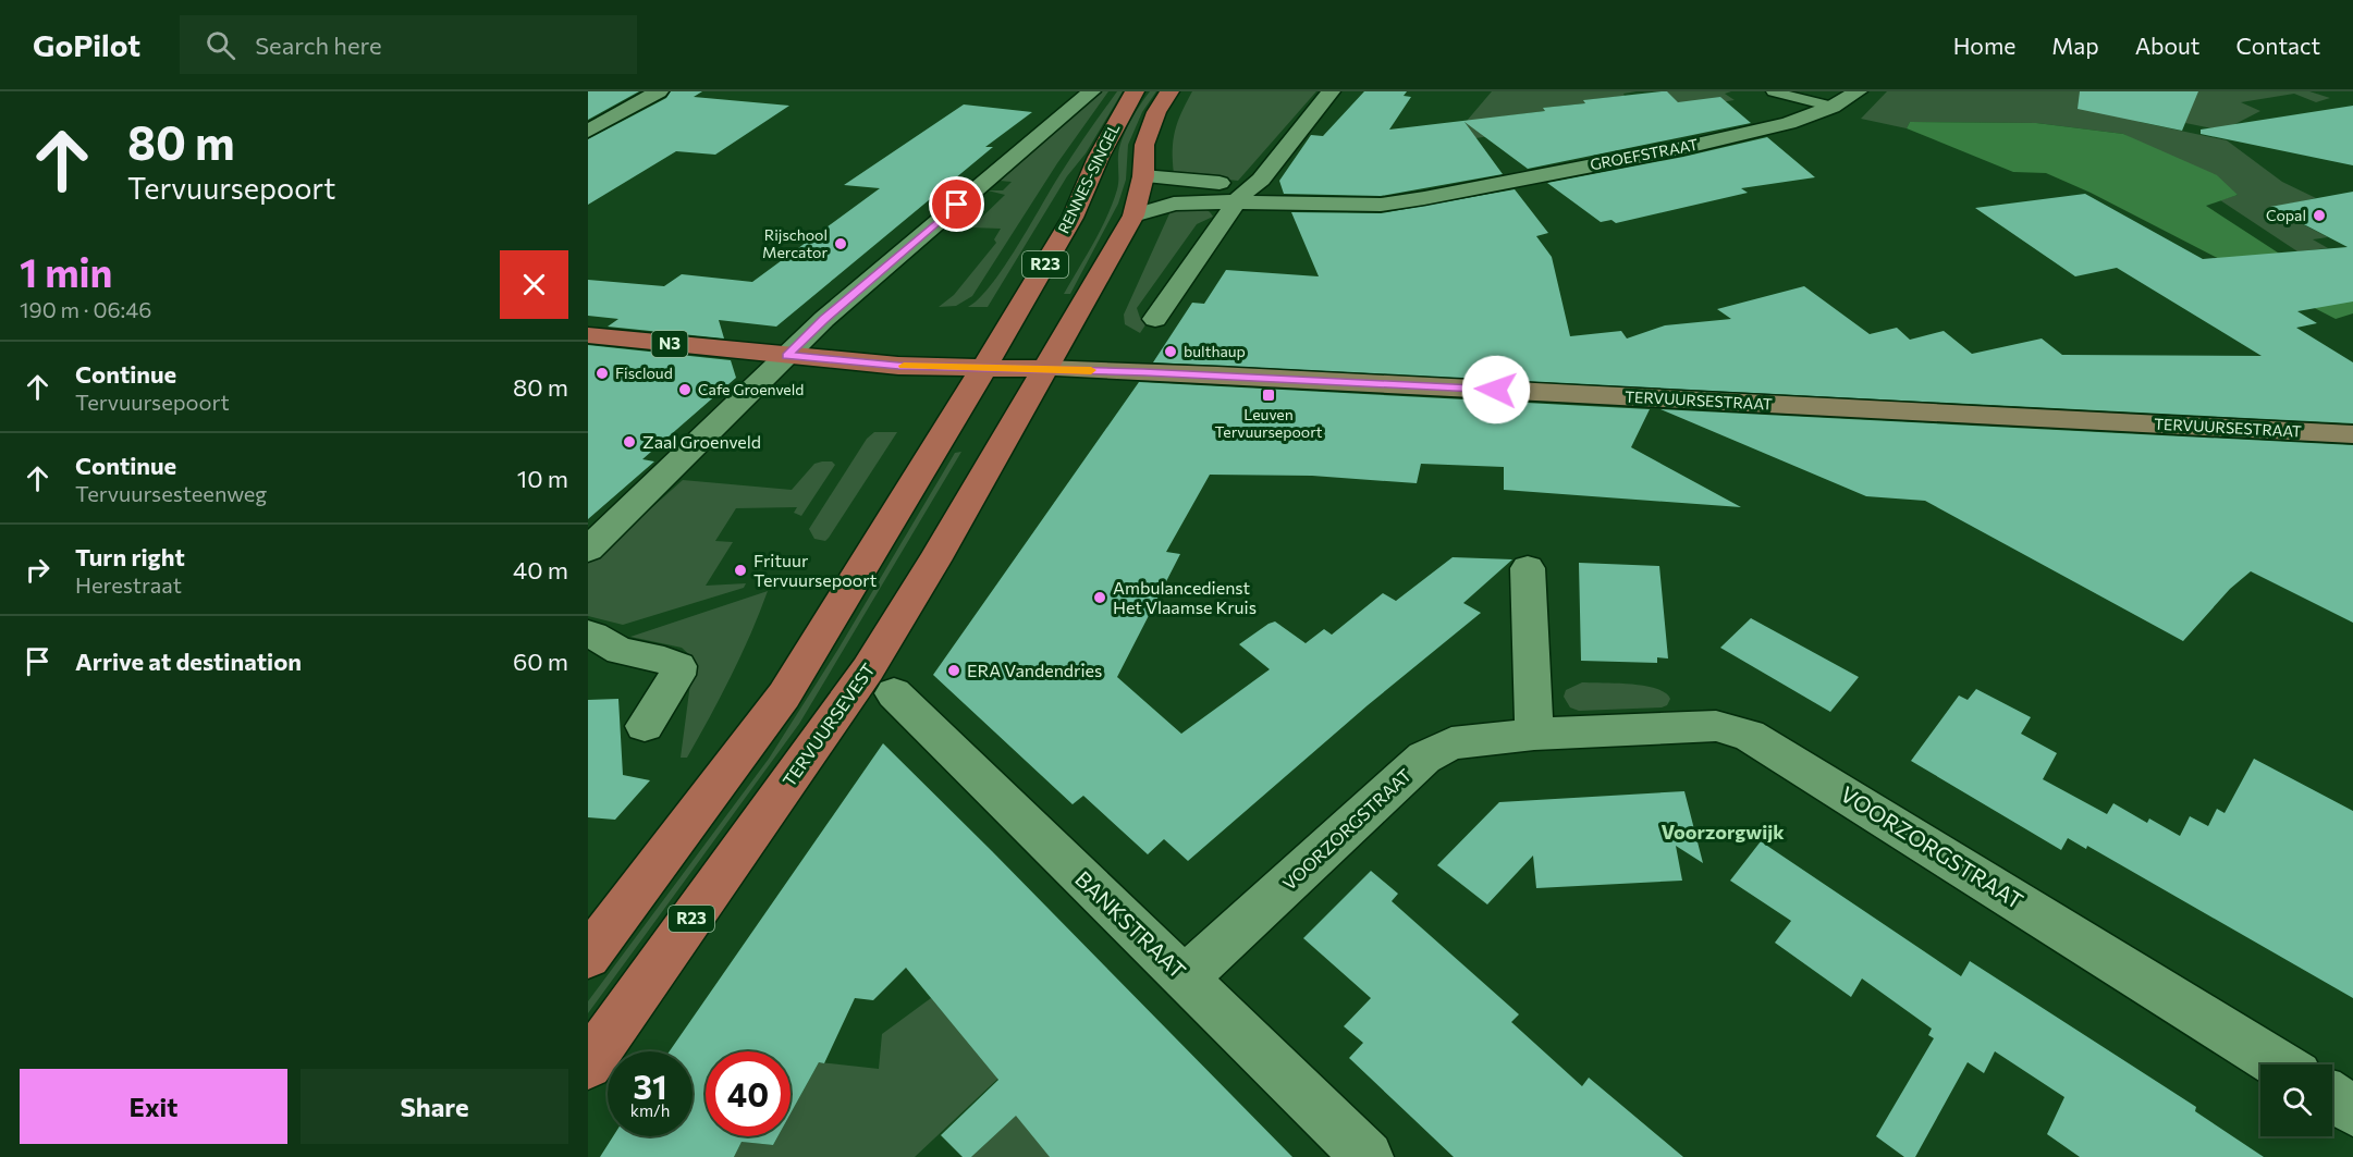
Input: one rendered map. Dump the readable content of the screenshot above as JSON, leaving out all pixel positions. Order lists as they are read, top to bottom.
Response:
{
  "streets": {
    "main road": [
      "RENNES-SINGEL",
      "R23",
      "N3",
      "TERVUURSEVEST"
    ],
    "street": [
      "GROEFSTRAAT",
      "TERVUURSESTRAAT",
      "VOORZORGSTRAAT",
      "BANKSTRAAT"
    ]
  },
  "crossings": [
    ["GROEFSTRAAT", "RENNES-SINGEL"],
    ["RENNES-SINGEL", "R23"],
    ["RENNES-SINGEL", "N3"],
    ["RENNES-SINGEL", "TERVUURSESTRAAT"],
    ["RENNES-SINGEL", "TERVUURSEVEST"],
    ["R23", "N3"],
    ["N3", "TERVUURSESTRAAT"],
    ["N3", "TERVUURSEVEST"],
    ["TERVUURSESTRAAT", "TERVUURSEVEST"],
    ["VOORZORGSTRAAT", "BANKSTRAAT"]
  ],
  "districts": ["Voorzorgwijk"],
  "places": {
    "other": [
      "Copal",
      "Rijschool Mercator",
      "bulthaup",
      "Fiscloud",
      "Cafe Groenveld",
      "Zaal Groenveld",
      "Frituur Tervuursepoort",
      "Ambulancedienst Het Vlaamse Kruis",
      "ERA Vandendries"
    ],
    "transit": ["Leuven Tervuursepoort"]
  },
  "page": {
    "header": "GoPilot",
    "search": "Search here",
    "nav": [
      "Home",
      "Map",
      "About",
      "Contact"
    ],
    "turn": ["80 m", "Tervuursepoort"],
    "heading": ["1 min", "190 m · 06:46"],
    "list": [
      {
        "name": "Continue",
        "note": "Tervuursepoort",
        "value": "80 m"
      },
      {
        "name": "Continue",
        "note": "Tervuursesteenweg",
        "value": "10 m"
      },
      {
        "name": "Turn right",
        "note": "Herestraat",
        "value": "40 m"
      },
      {
        "name": "Arrive at destination",
        "value": "60 m"
      }
    ],
    "speed": "31 km/h",
    "limit": "40",
    "buttons": ["Exit", "Share"]
  }
}
